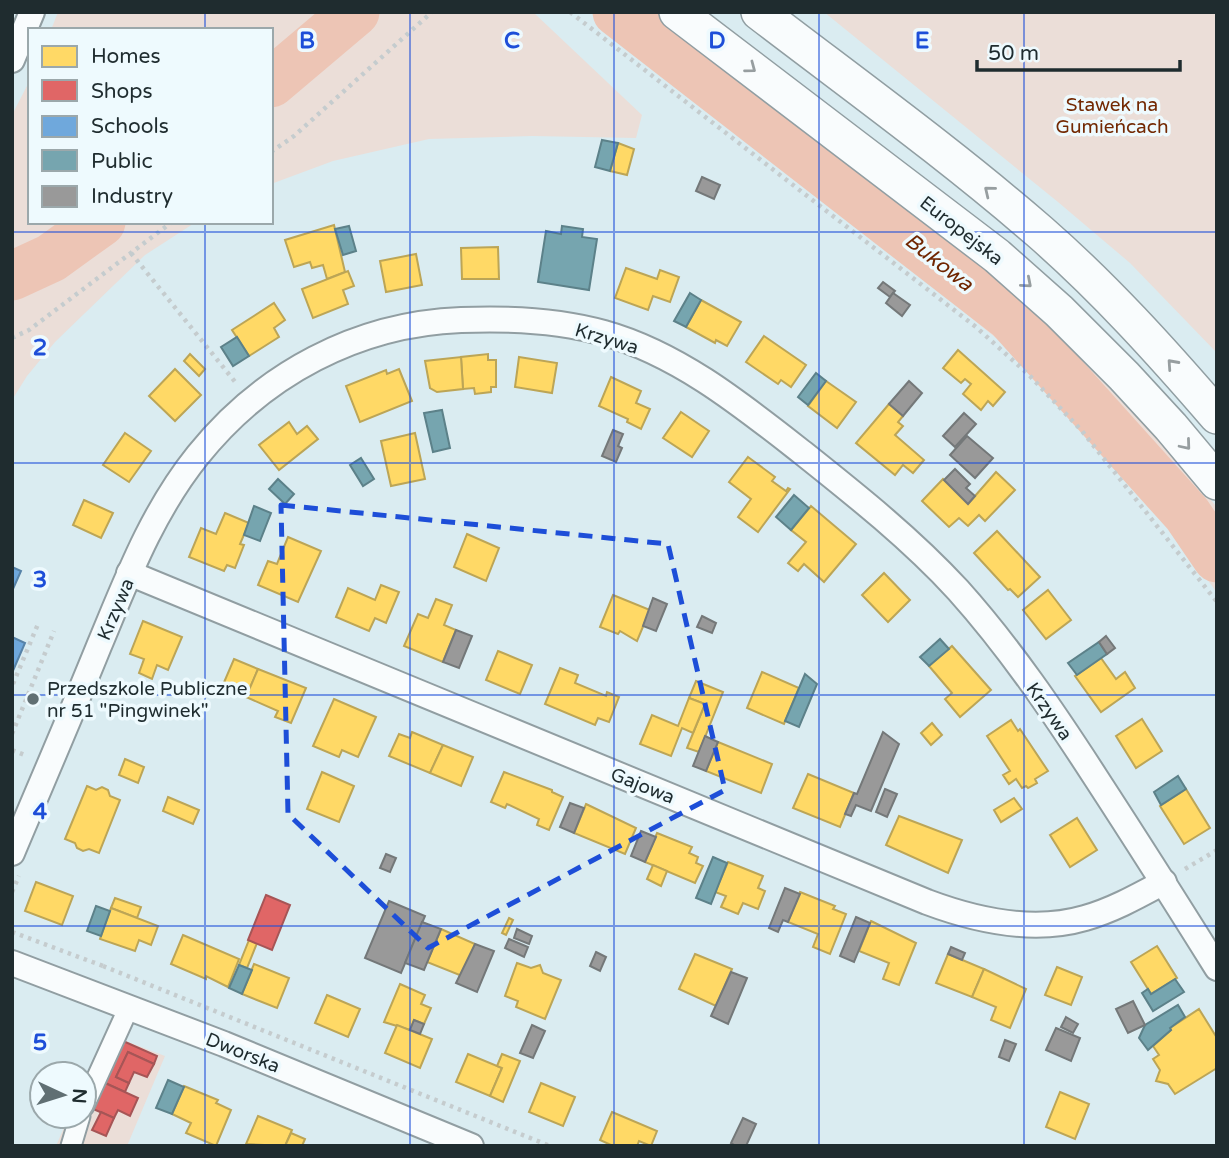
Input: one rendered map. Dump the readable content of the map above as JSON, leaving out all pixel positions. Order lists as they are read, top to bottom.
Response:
{
  "streets": {
    "main road": ["Europejska"],
    "street": ["Krzywa", "Gajowa", "Dworska"]
  },
  "crossings": [
    ["Krzywa", "Gajowa"]
  ],
  "water": ["Bukowa"],
  "parks": ["Stawek na Gumieńcach"],
  "places": ["Przedszkole Publiczne nr 51 \"Pingwinek\""],
  "legend": [
    "Homes",
    "Shops",
    "Schools",
    "Public",
    "Industry"
  ],
  "scale_bar": "50 m",
  "north": "right",
  "grid": {
    "columns": [
      "B",
      "C",
      "D",
      "E"
    ],
    "rows": [
      "2",
      "3",
      "4",
      "5"
    ]
  }
}
